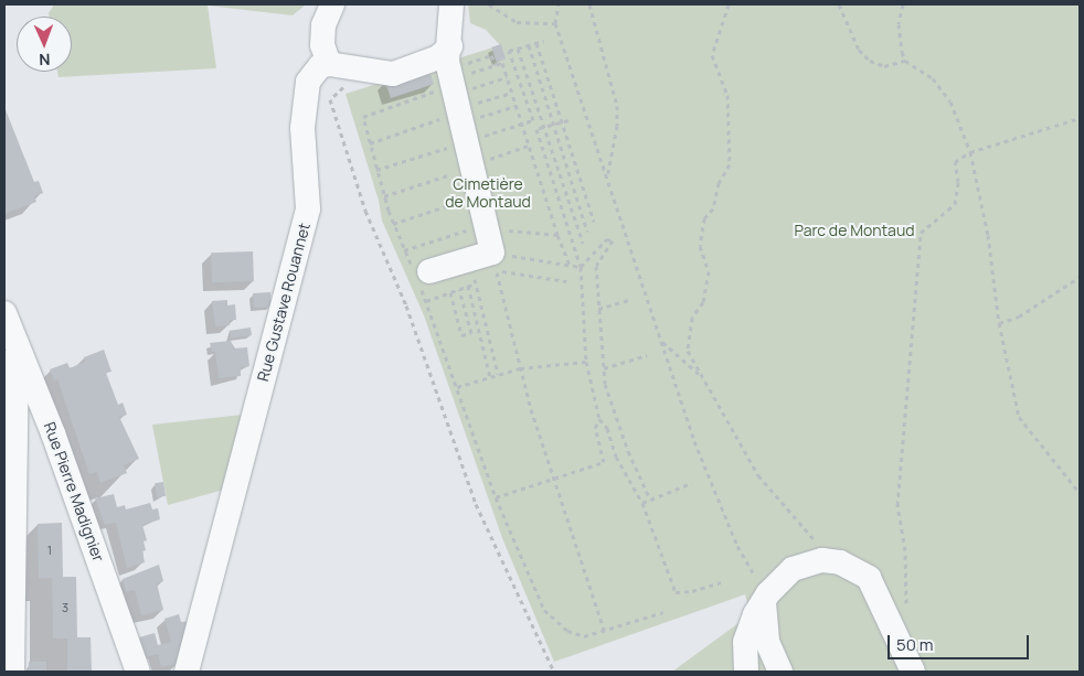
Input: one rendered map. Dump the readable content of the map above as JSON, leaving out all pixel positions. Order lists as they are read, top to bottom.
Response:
{
  "streets": {
    "street": ["Rue Gustave Rouannet", "Rue Pierre Madignier"]
  },
  "parks": ["Cimetière de Montaud", "Parc de Montaud"],
  "house_numbers": ["1", "3"],
  "scale_bar": "50 m",
  "north": "bottom"
}
